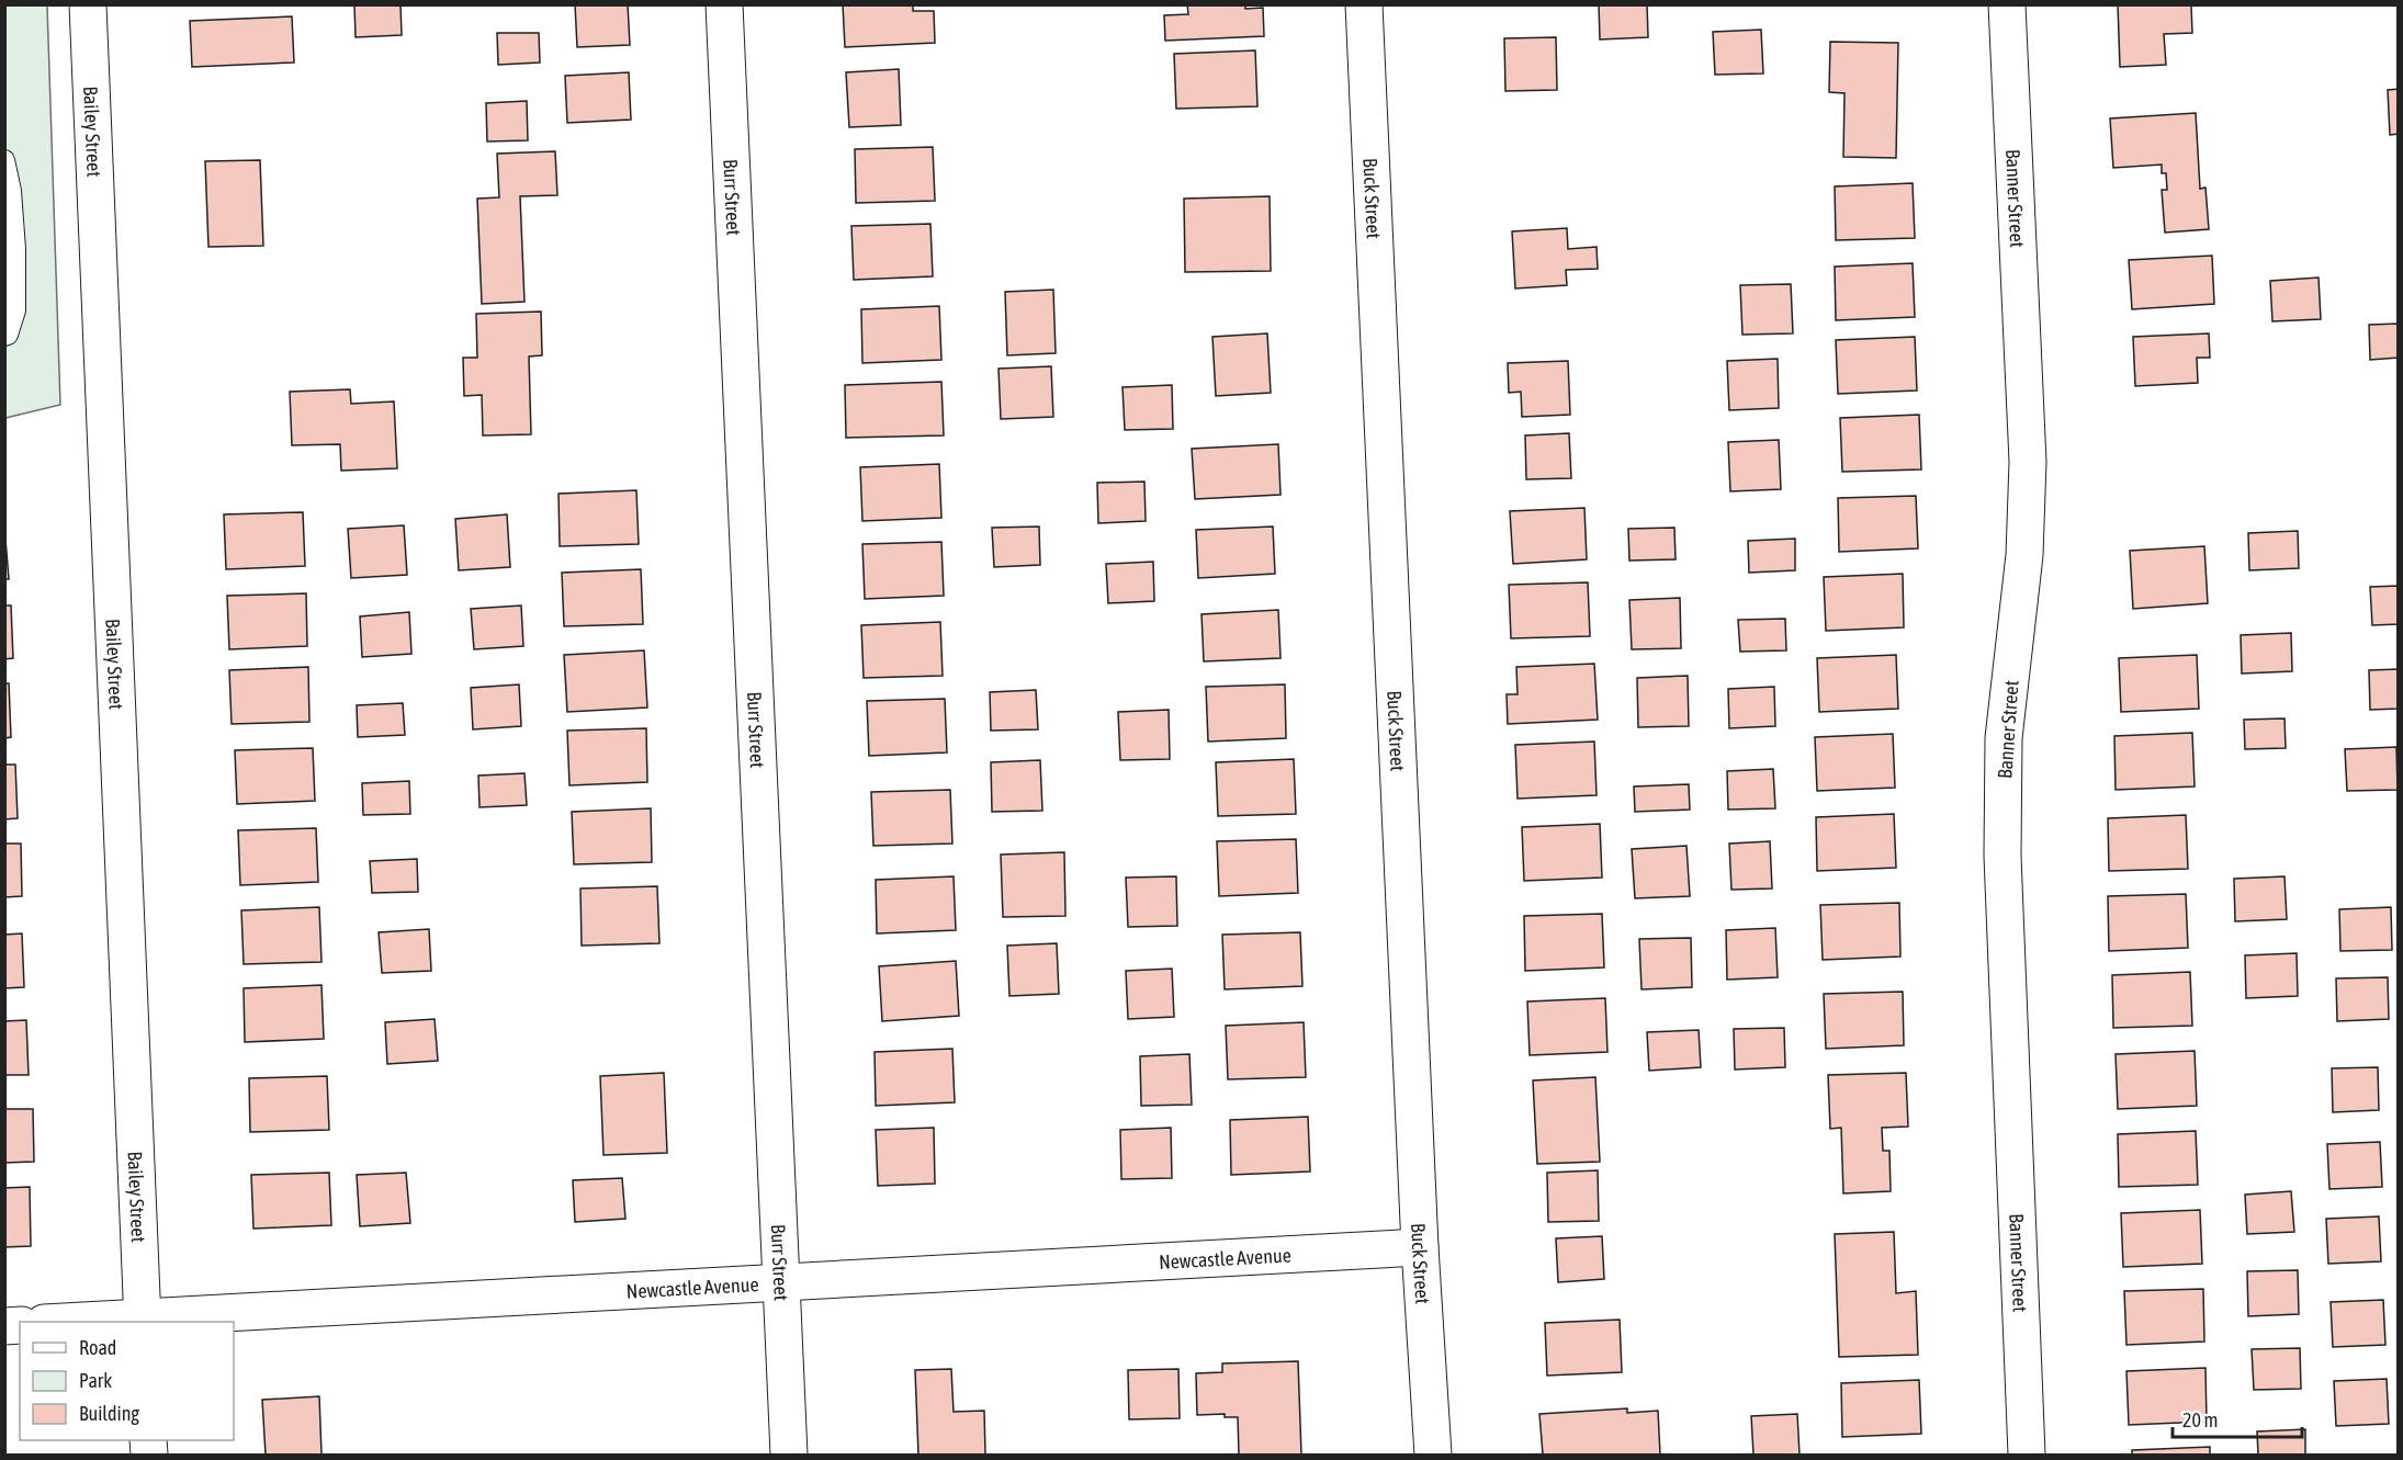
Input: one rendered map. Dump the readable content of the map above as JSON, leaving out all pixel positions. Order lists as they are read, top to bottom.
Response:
{
  "streets": {
    "street": [
      "Bailey Street",
      "Burr Street",
      "Buck Street",
      "Banner Street",
      "Newcastle Avenue"
    ]
  },
  "crossings": [
    ["Bailey Street", "Newcastle Avenue"],
    ["Burr Street", "Newcastle Avenue"],
    ["Buck Street", "Newcastle Avenue"]
  ],
  "legend": ["Road", "Park", "Building"],
  "scale_bar": "20 m"
}
